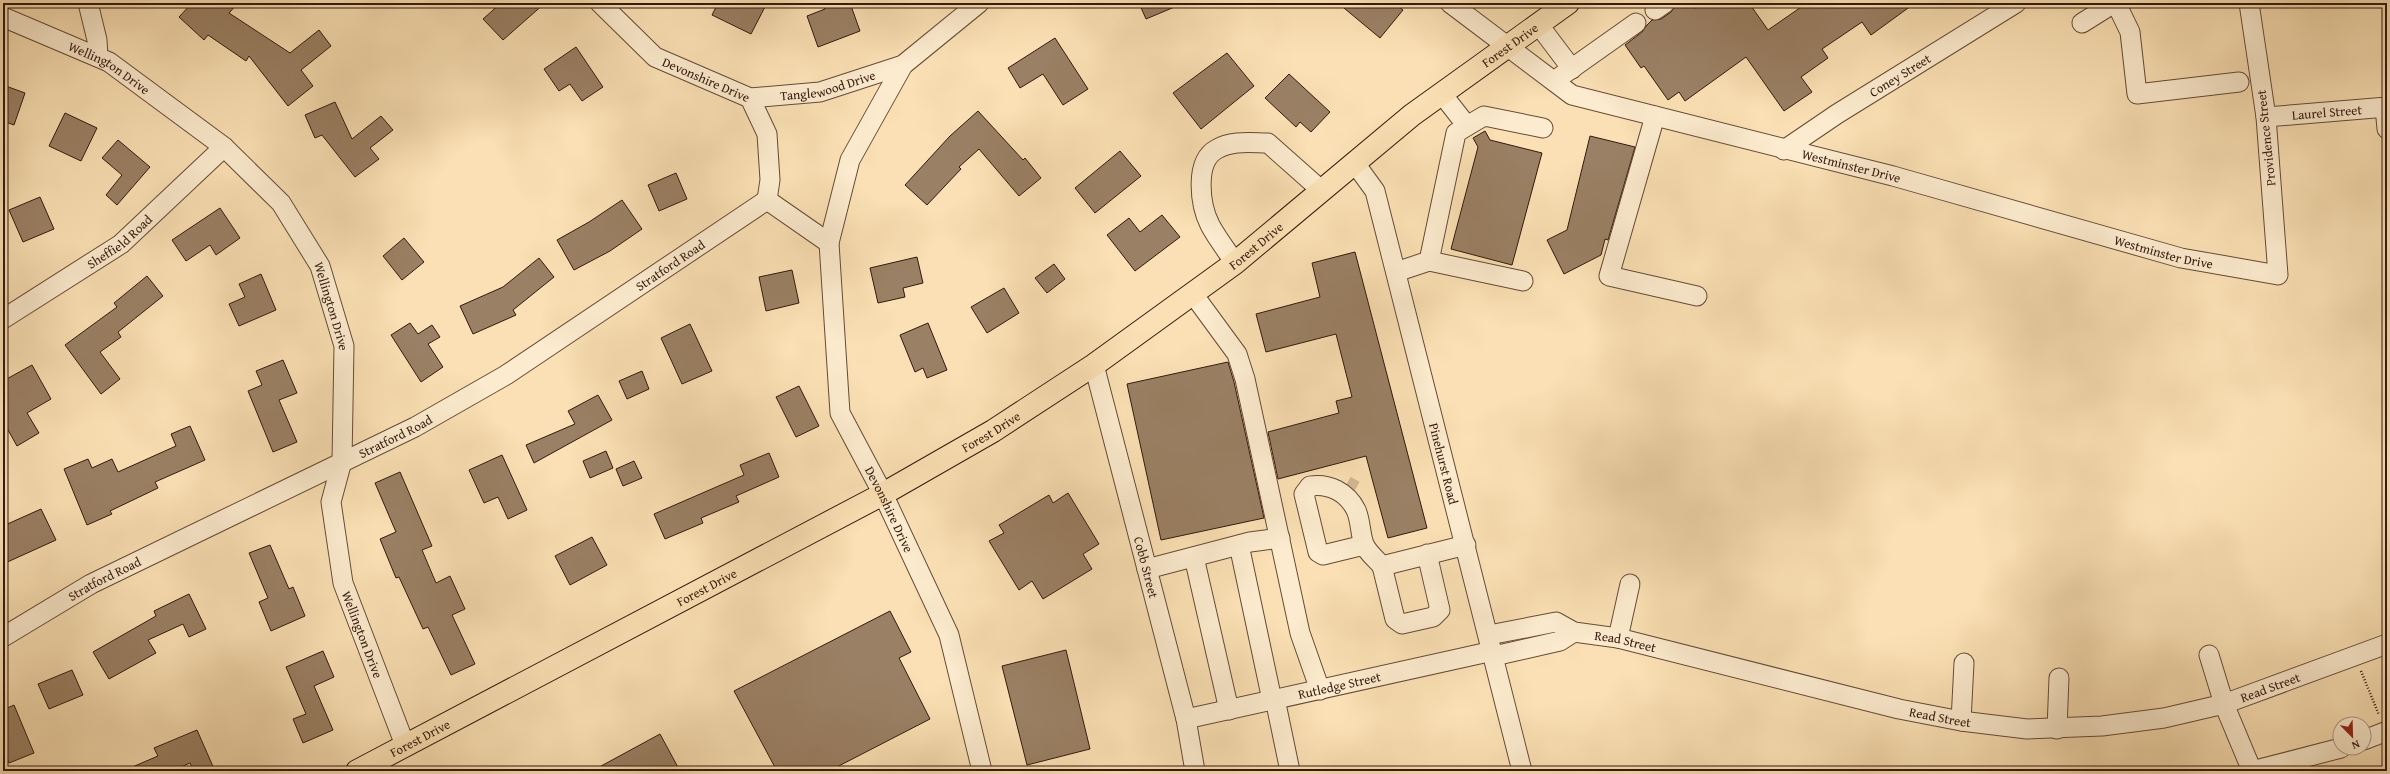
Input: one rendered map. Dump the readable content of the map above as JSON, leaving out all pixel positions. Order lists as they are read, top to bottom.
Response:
{
  "streets": {
    "main road": ["Forest Drive"],
    "street": [
      "Wellington Drive",
      "Coney Street",
      "Devonshire Drive",
      "Tanglewood Drive",
      "Laurel Street",
      "Providence Street",
      "Westminster Drive",
      "Sheffield Road",
      "Stratford Road",
      "Pinehurst Road",
      "Cobb Street",
      "Read Street",
      "Rutledge Street"
    ]
  },
  "crossings": [
    ["Forest Drive", "Wellington Drive"],
    ["Forest Drive", "Devonshire Drive"],
    ["Forest Drive", "Westminster Drive"],
    ["Forest Drive", "Pinehurst Road"],
    ["Forest Drive", "Cobb Street"],
    ["Wellington Drive", "Sheffield Road"],
    ["Wellington Drive", "Stratford Road"],
    ["Coney Street", "Westminster Drive"],
    ["Devonshire Drive", "Tanglewood Drive"],
    ["Devonshire Drive", "Stratford Road"],
    ["Laurel Street", "Providence Street"],
    ["Providence Street", "Westminster Drive"],
    ["Pinehurst Road", "Rutledge Street"],
    ["Cobb Street", "Rutledge Street"],
    ["Read Street", "Rutledge Street"]
  ],
  "north": "bottom right"
}
